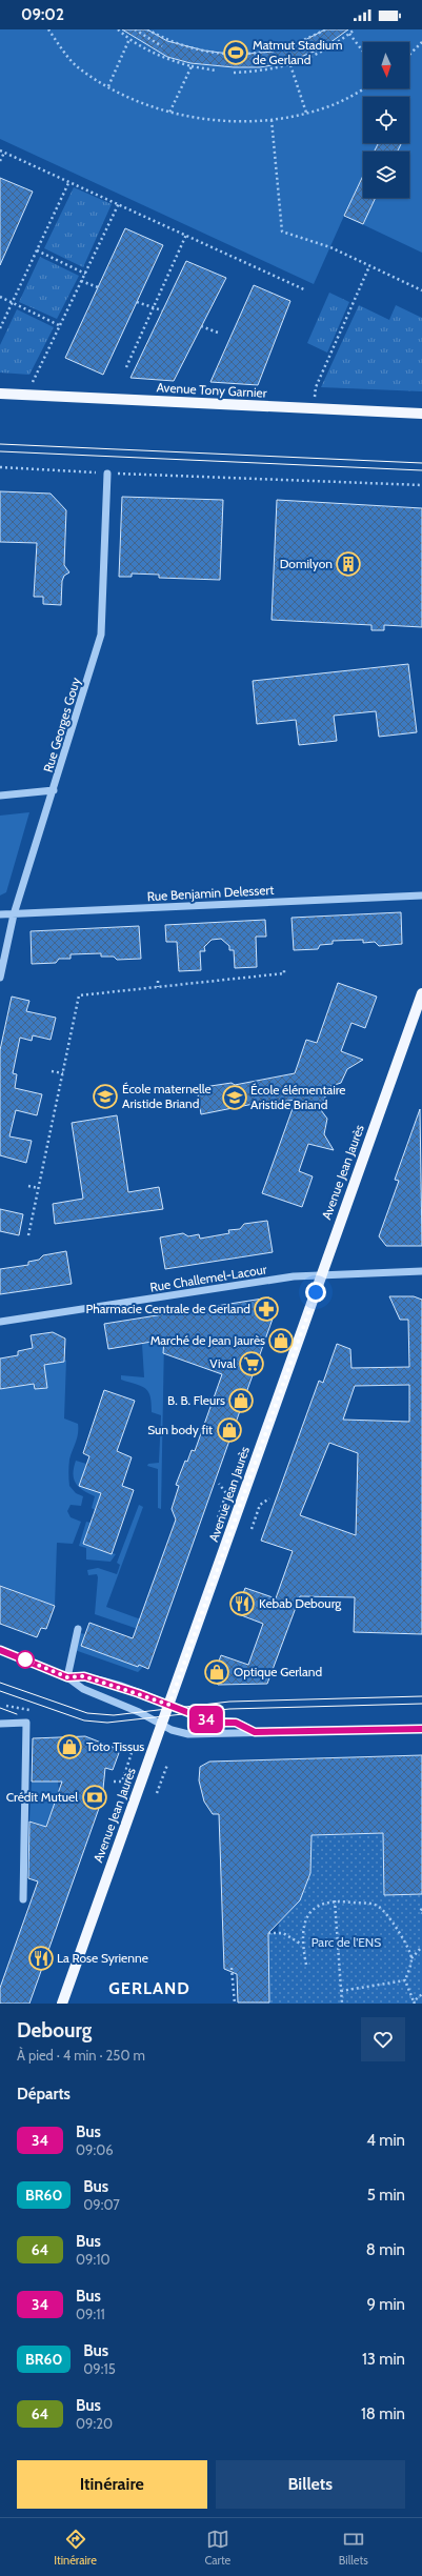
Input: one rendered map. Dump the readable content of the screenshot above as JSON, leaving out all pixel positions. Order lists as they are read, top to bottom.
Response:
{
  "streets": {
    "main road": ["Avenue Tony Garnier", "Avenue Jean Jaurès"],
    "street": ["Rue Georges Gouy", "Rue Benjamin Delessert", "Rue Challemel-Lacour"]
  },
  "crossings": [
    ["Rue Georges Gouy", "Rue Benjamin Delessert"],
    ["Avenue Jean Jaurès", "Rue Challemel-Lacour"]
  ],
  "districts": ["GERLAND"],
  "parks": ["Parc de l'ENS"],
  "places": {
    "sports": ["Matmut Stadium de Gerland"],
    "building": ["Domilyon"],
    "school or university": ["École maternelle Aristide Briand", "École élémentaire Aristide Briand"],
    "pharmacy": ["Pharmacie Centrale de Gerland"],
    "shop": [
      "Marché de Jean Jaurès",
      "B. B. Fleurs",
      "Sun body fit",
      "Optique Gerland",
      "Toto Tissus"
    ],
    "supermarket": ["Vival"],
    "restaurant": ["Kebab Debourg", "La Rose Syrienne"],
    "bank": ["Crédit Mutuel"]
  },
  "lines": ["bus line 34"],
  "north": "bottom",
  "page": {
    "status": "09:02",
    "on_map": "34",
    "heading": [
      ["Debourg", "À pied · 4 min · 250 m"],
      "Départs"
    ],
    "list": [
      {
        "mark": "34",
        "name": "Bus",
        "note": "09:06",
        "value": "4 min"
      },
      {
        "mark": "BR60",
        "name": "Bus",
        "note": "09:07",
        "value": "5 min"
      },
      {
        "mark": "64",
        "name": "Bus",
        "note": "09:10",
        "value": "8 min"
      },
      {
        "mark": "34",
        "name": "Bus",
        "note": "09:11",
        "value": "9 min"
      },
      {
        "mark": "BR60",
        "name": "Bus",
        "note": "09:15",
        "value": "13 min"
      },
      {
        "mark": "64",
        "name": "Bus",
        "note": "09:20",
        "value": "18 min"
      }
    ],
    "buttons": ["Itinéraire", "Billets"],
    "tabs": ["Itinéraire", "Carte", "Billets"]
  }
}
